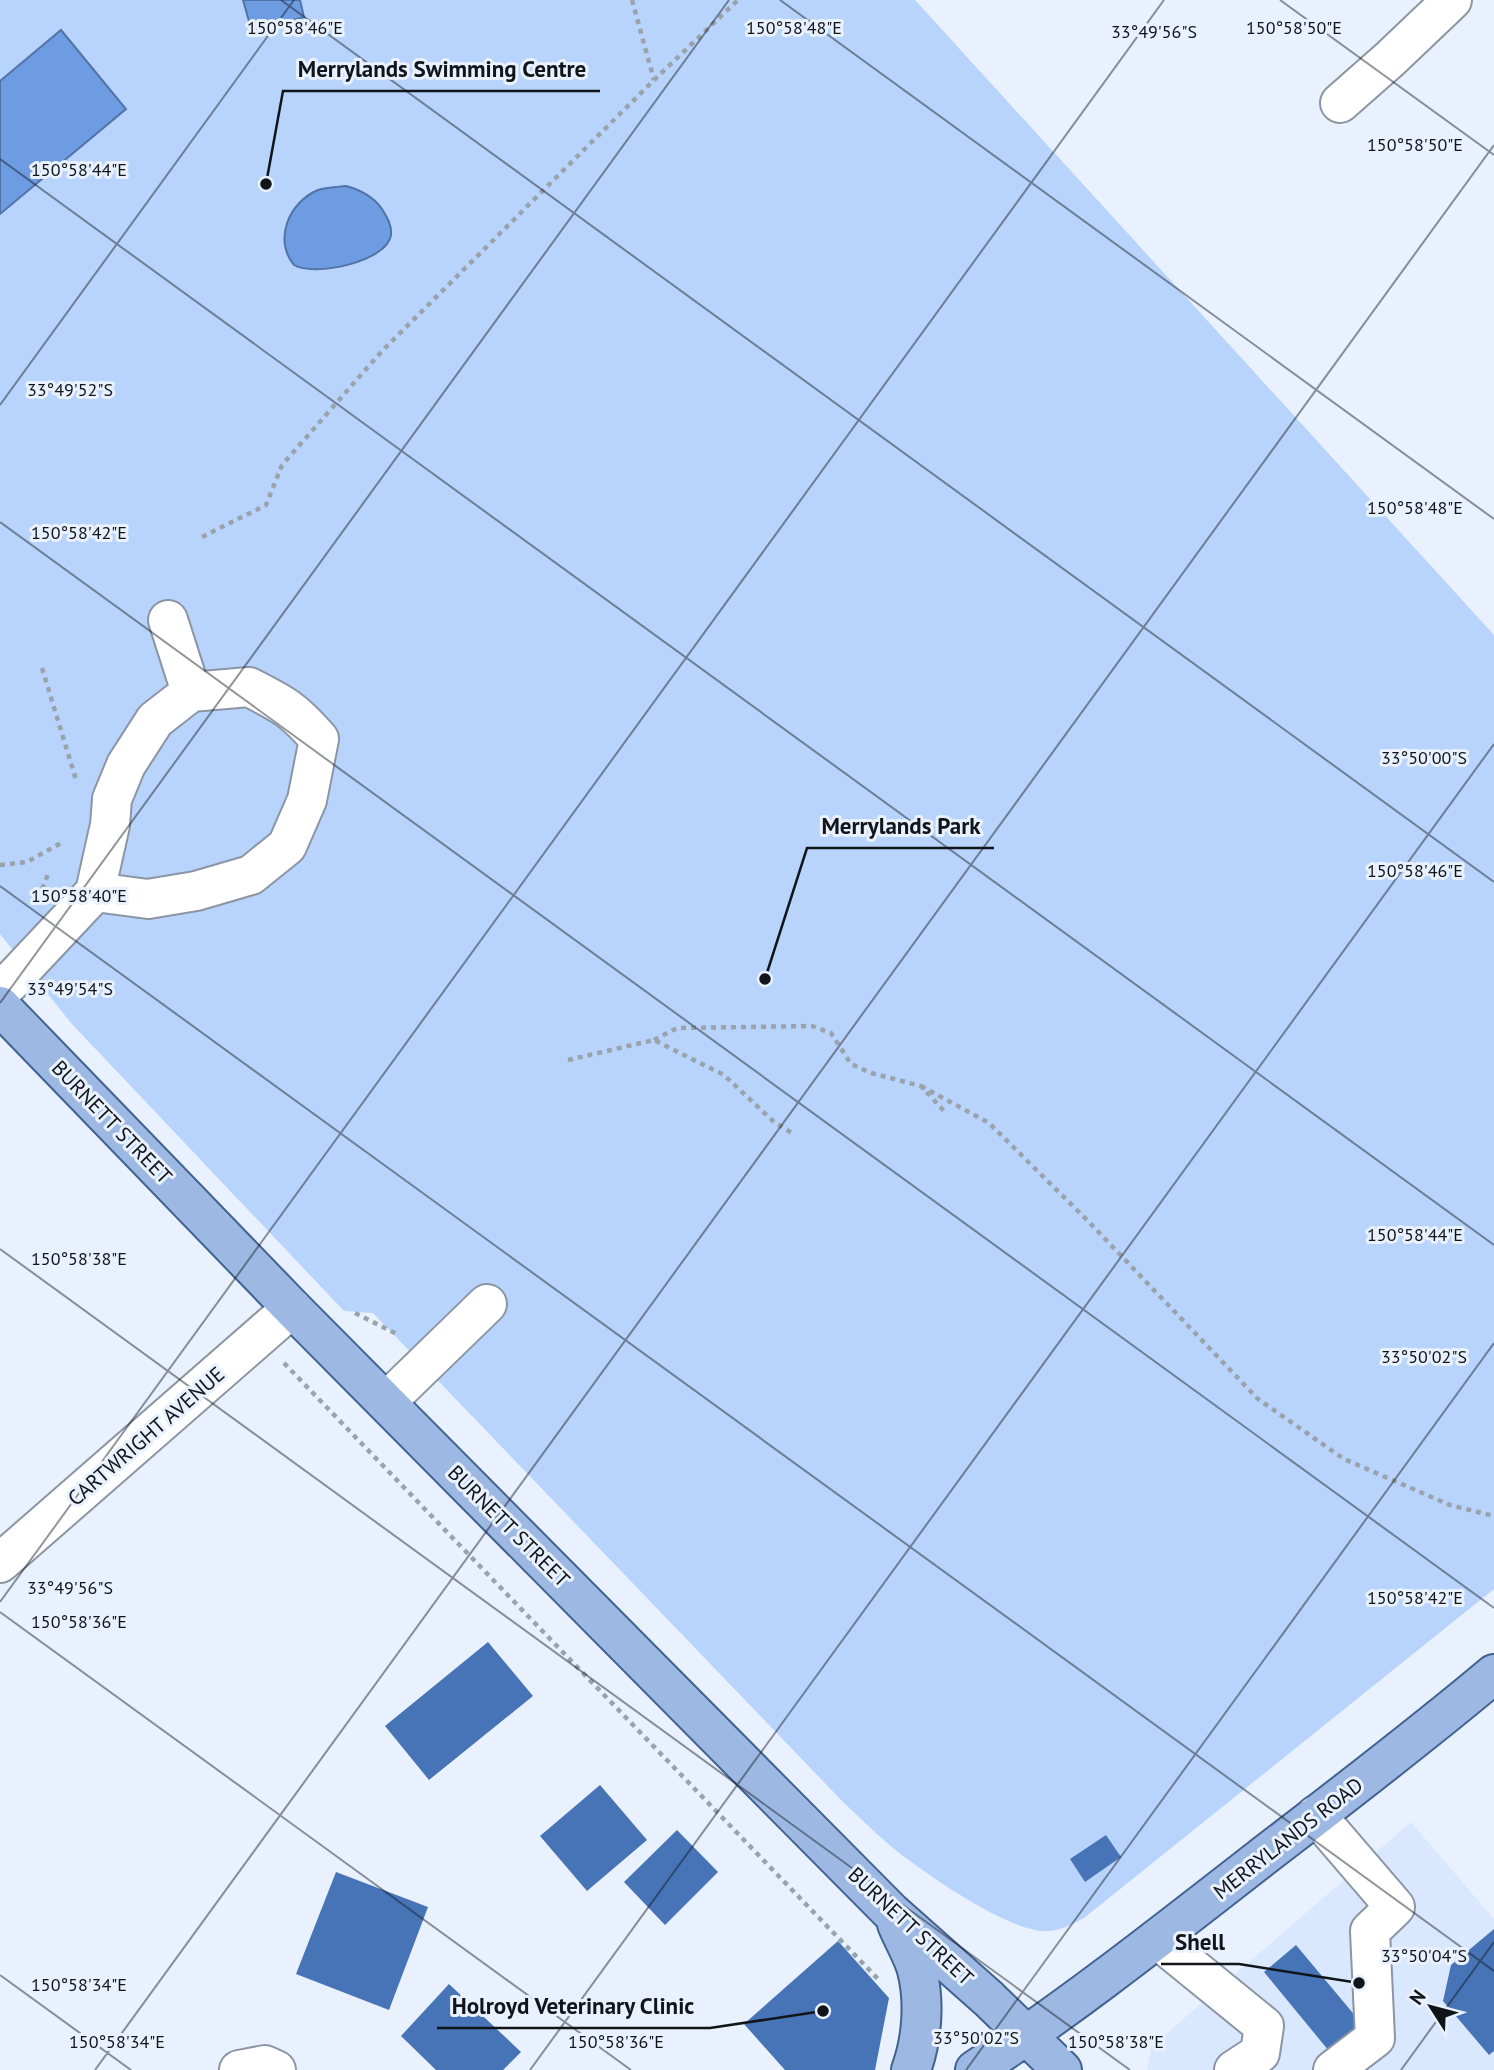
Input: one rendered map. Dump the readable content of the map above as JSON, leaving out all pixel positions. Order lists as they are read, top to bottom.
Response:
{
  "streets": {
    "main road": ["BURNETT STREET", "MERRYLANDS ROAD"],
    "street": ["CARTWRIGHT AVENUE"]
  },
  "crossings": [
    ["BURNETT STREET", "CARTWRIGHT AVENUE"],
    ["BURNETT STREET", "MERRYLANDS ROAD"]
  ],
  "places": [
    "Merrylands Swimming Centre",
    "Merrylands Park",
    "Shell",
    "Holroyd Veterinary Clinic"
  ],
  "north": "top left",
  "coordinates": [
    "150°58'46\"E",
    "150°58'48\"E",
    "150°58'50\"E",
    "33°49'56\"S",
    "150°58'44\"E",
    "33°49'52\"S",
    "150°58'42\"E",
    "33°50'00\"S",
    "150°58'40\"E",
    "33°49'54\"S",
    "150°58'38\"E",
    "33°50'02\"S",
    "150°58'36\"E",
    "33°50'04\"S",
    "150°58'34\"E"
  ]
}
